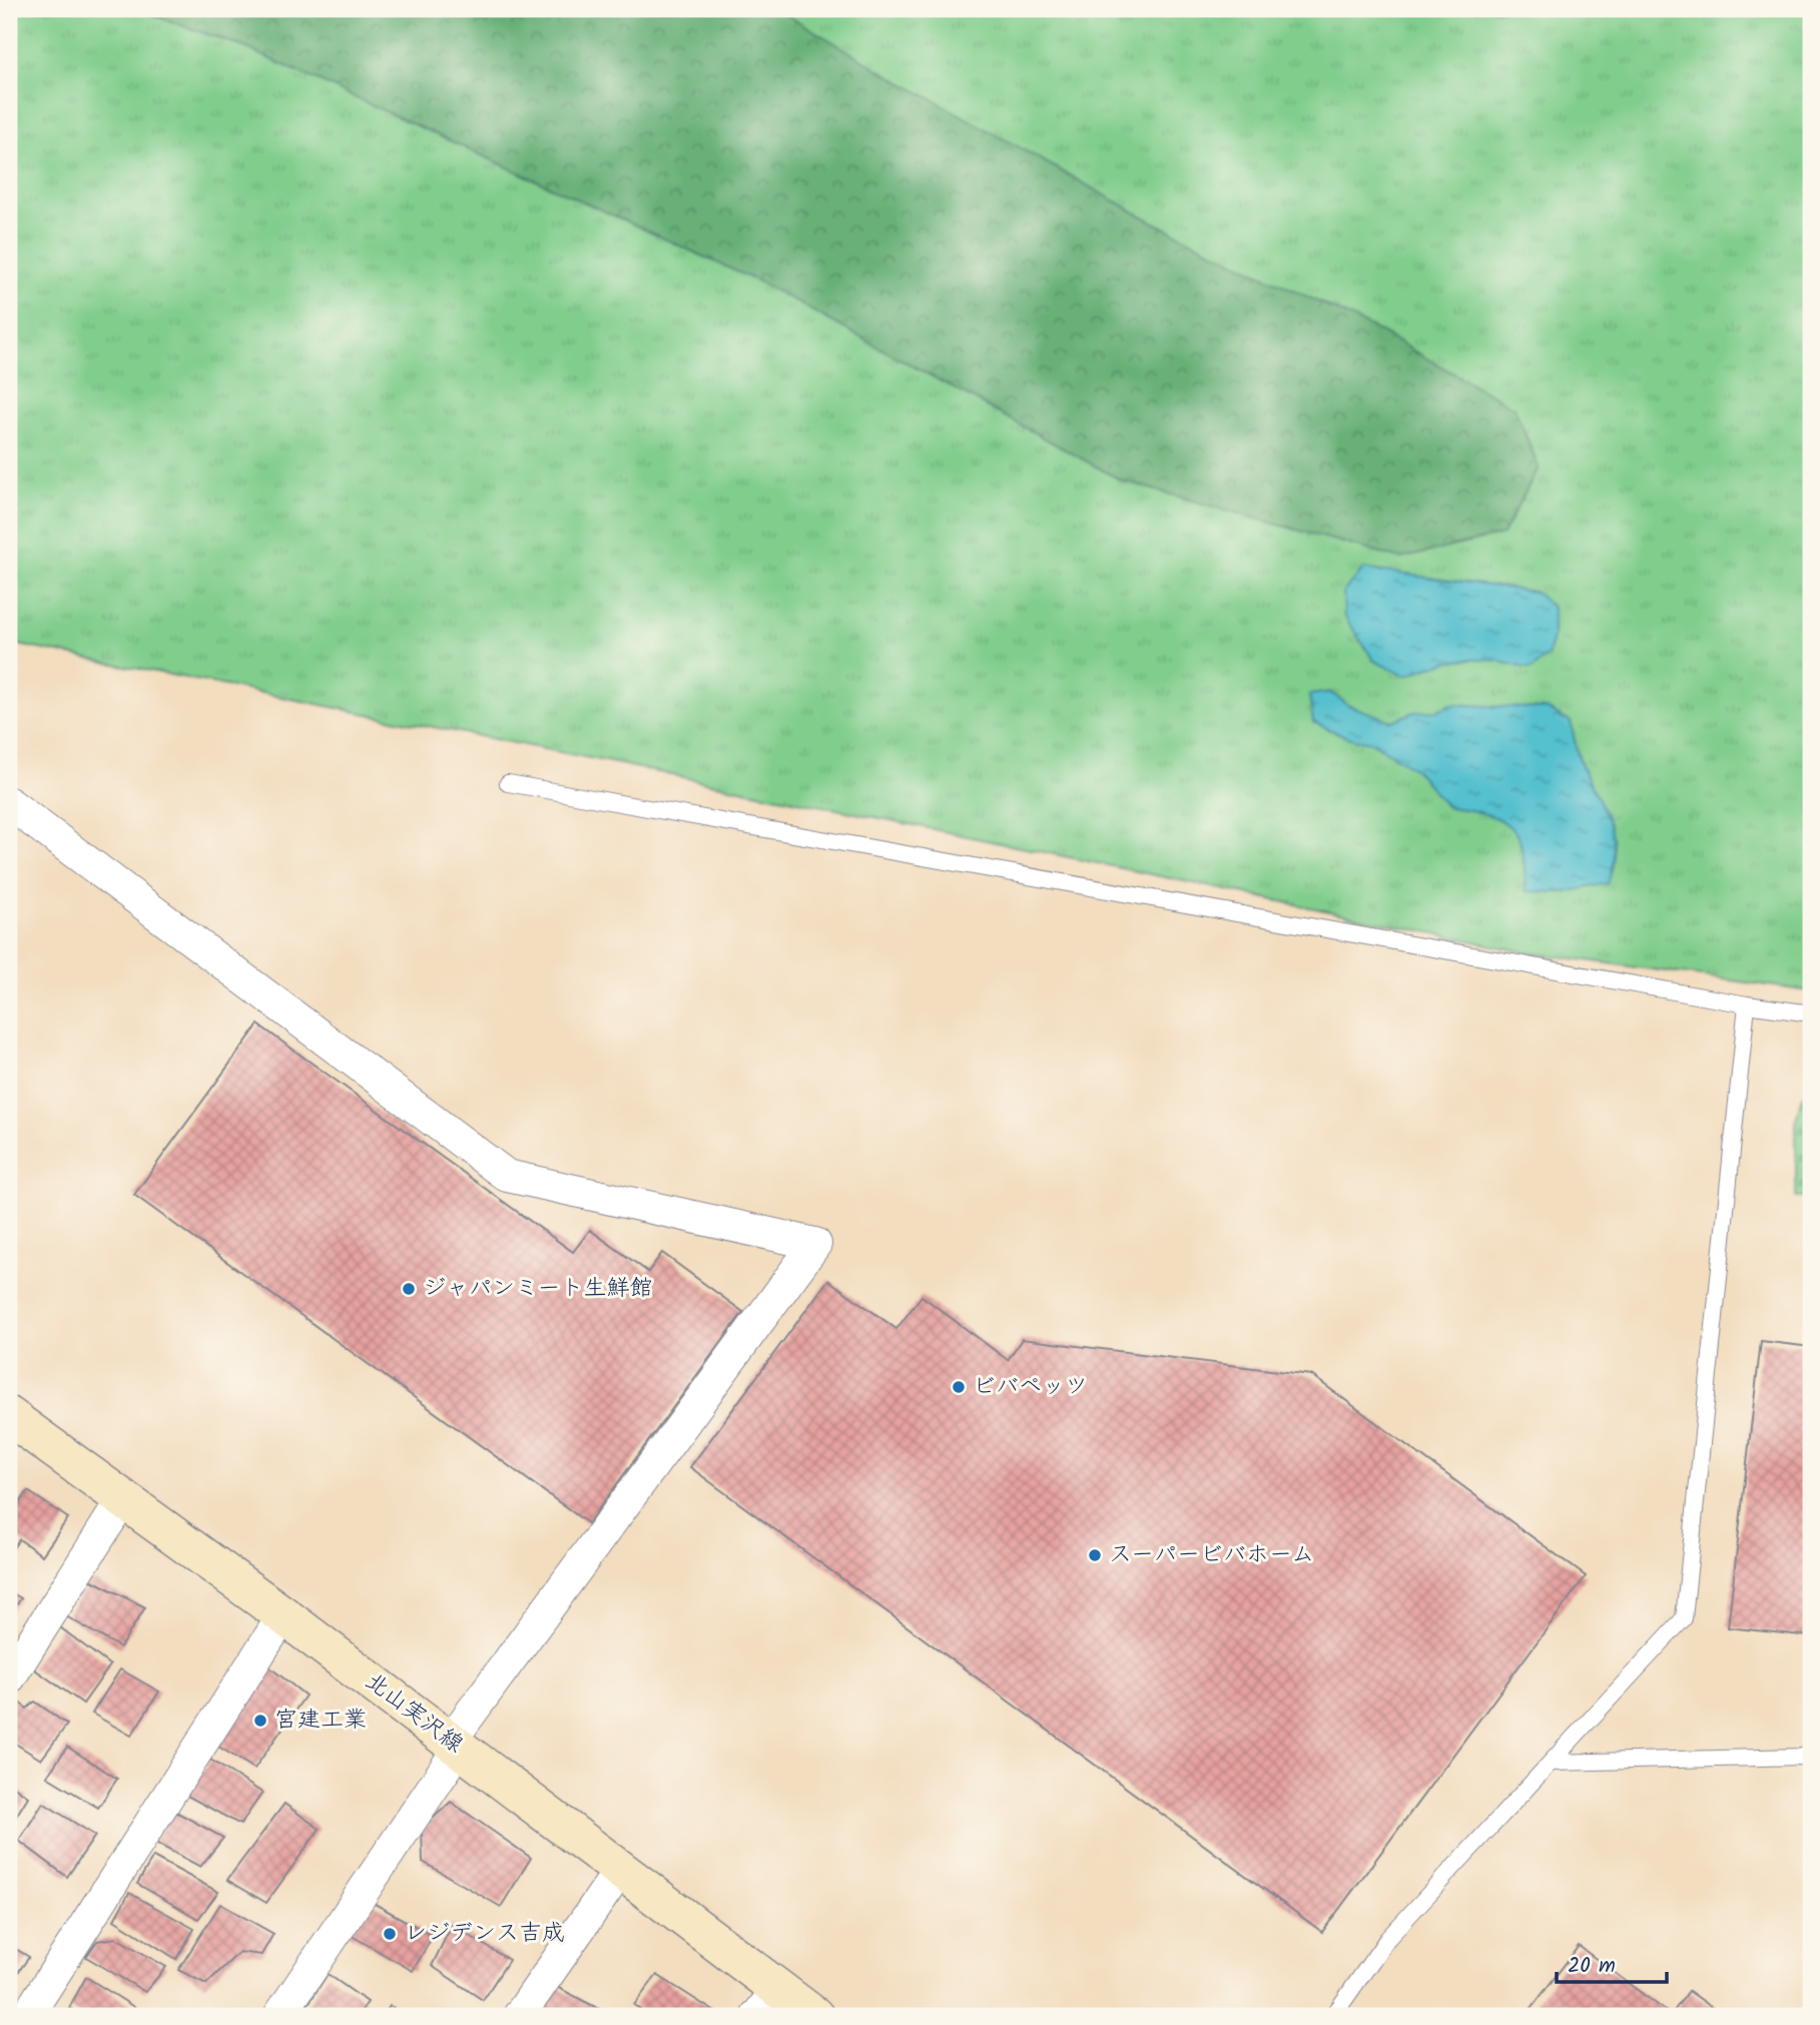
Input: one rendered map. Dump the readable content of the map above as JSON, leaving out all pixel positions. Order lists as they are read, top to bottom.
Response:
{
  "streets": {
    "street": ["北山実沢線"]
  },
  "places": [
    "ジャパンミート生鮮館",
    "ビバペッツ",
    "スーパービバホーム",
    "宮建工業",
    "レジデンス吉成"
  ],
  "scale_bar": "20 m"
}
